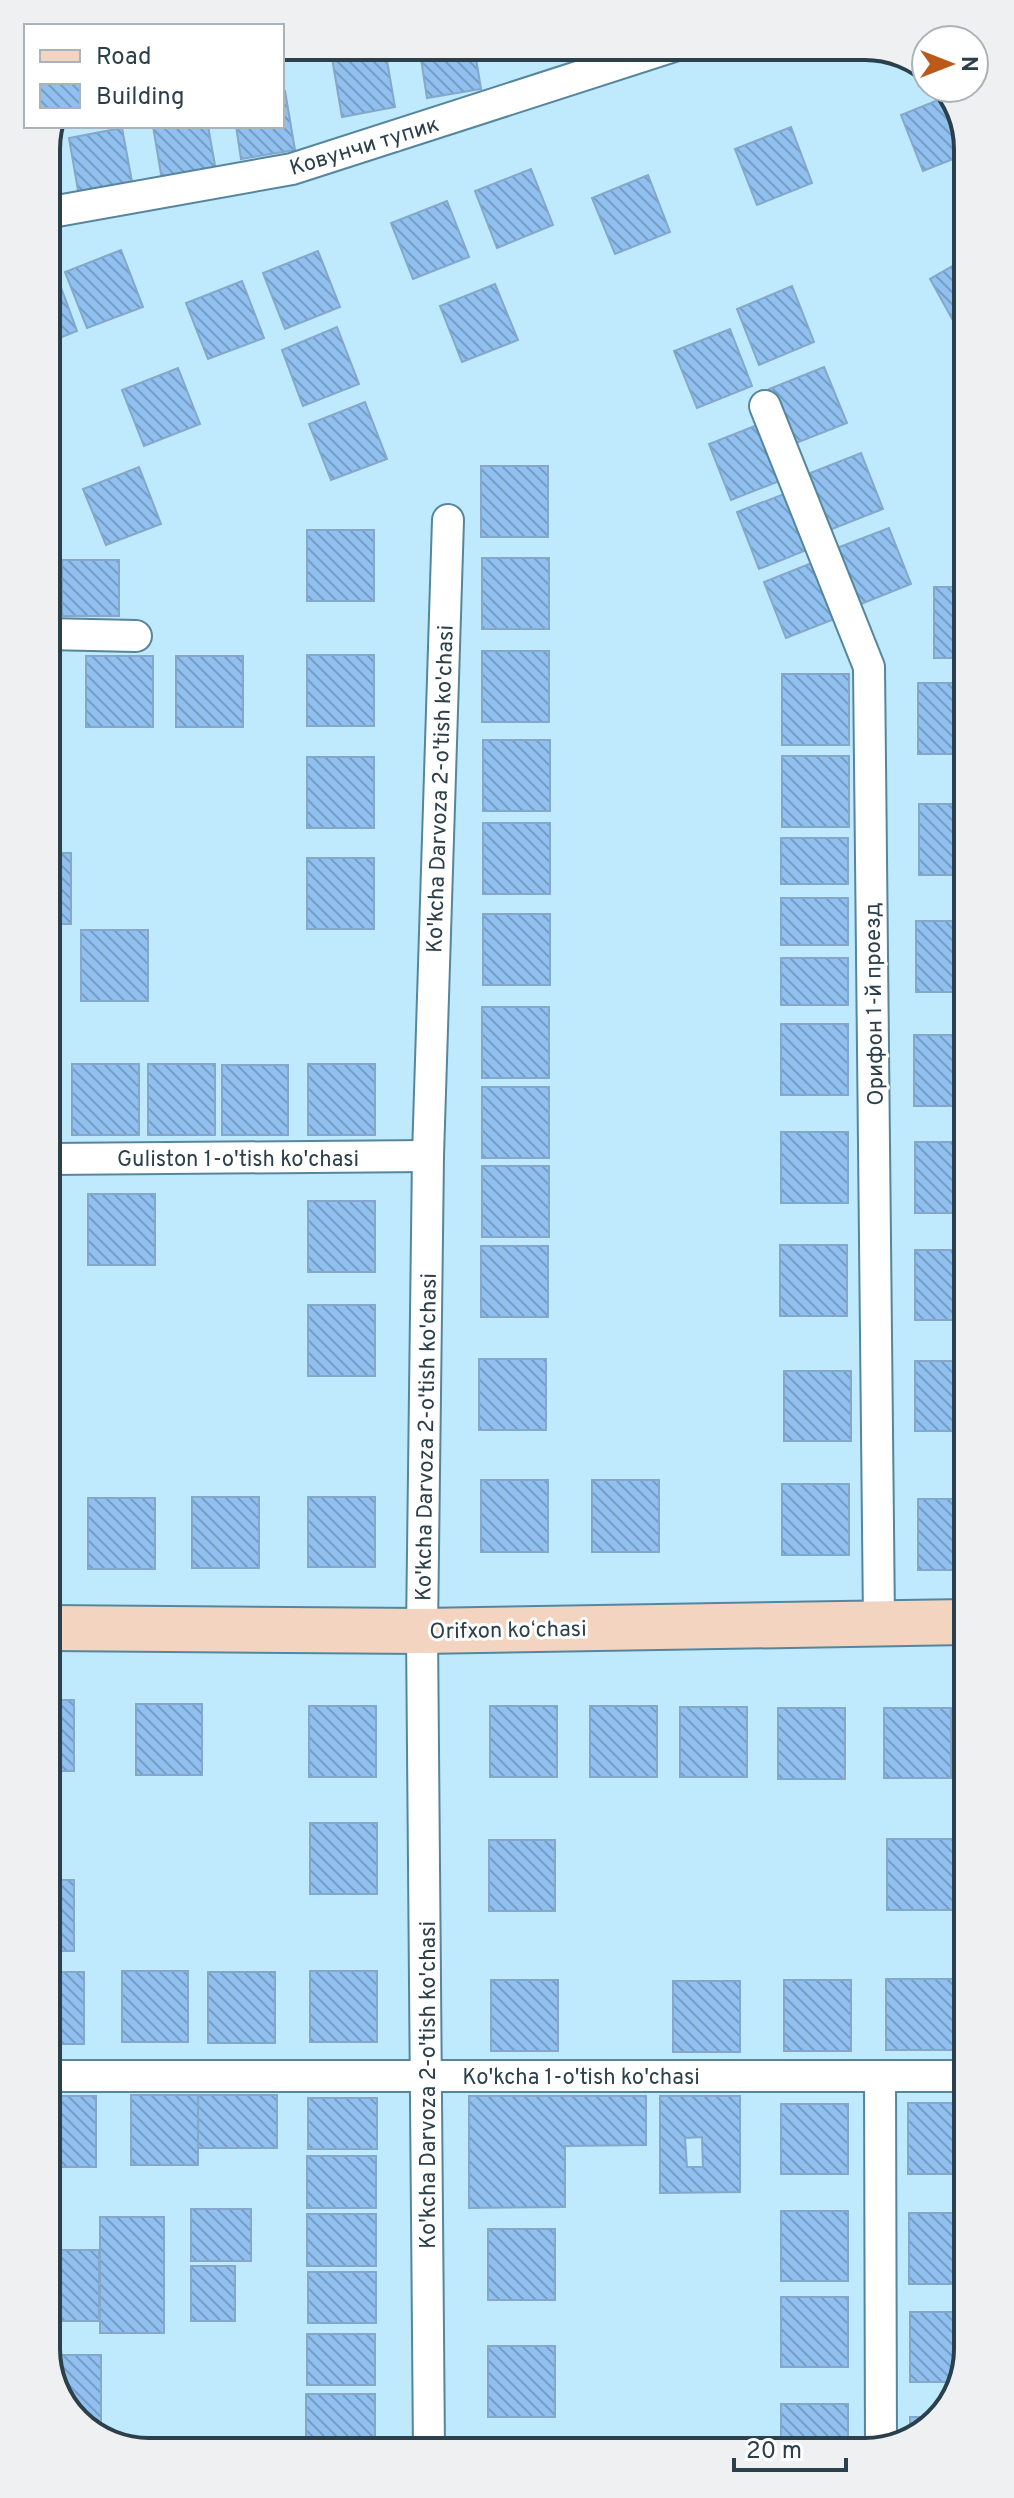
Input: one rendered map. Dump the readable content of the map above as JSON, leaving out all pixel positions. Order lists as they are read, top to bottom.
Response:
{
  "streets": {
    "street": [
      "Ковунчи тупик",
      "Ko'kcha Darvoza 2-o'tish ko'chasi",
      "Орифон 1-й проезд",
      "Guliston 1-o'tish ko'chasi",
      "Orifxon koʻchasi",
      "Ko'kcha 1-o'tish ko'chasi"
    ]
  },
  "crossings": [
    ["Ko'kcha Darvoza 2-o'tish ko'chasi", "Guliston 1-o'tish ko'chasi"],
    ["Ko'kcha Darvoza 2-o'tish ko'chasi", "Orifxon koʻchasi"],
    ["Ko'kcha Darvoza 2-o'tish ko'chasi", "Ko'kcha 1-o'tish ko'chasi"],
    ["Орифон 1-й проезд", "Orifxon koʻchasi"]
  ],
  "legend": ["Road", "Building"],
  "scale_bar": "20 m",
  "north": "right"
}
